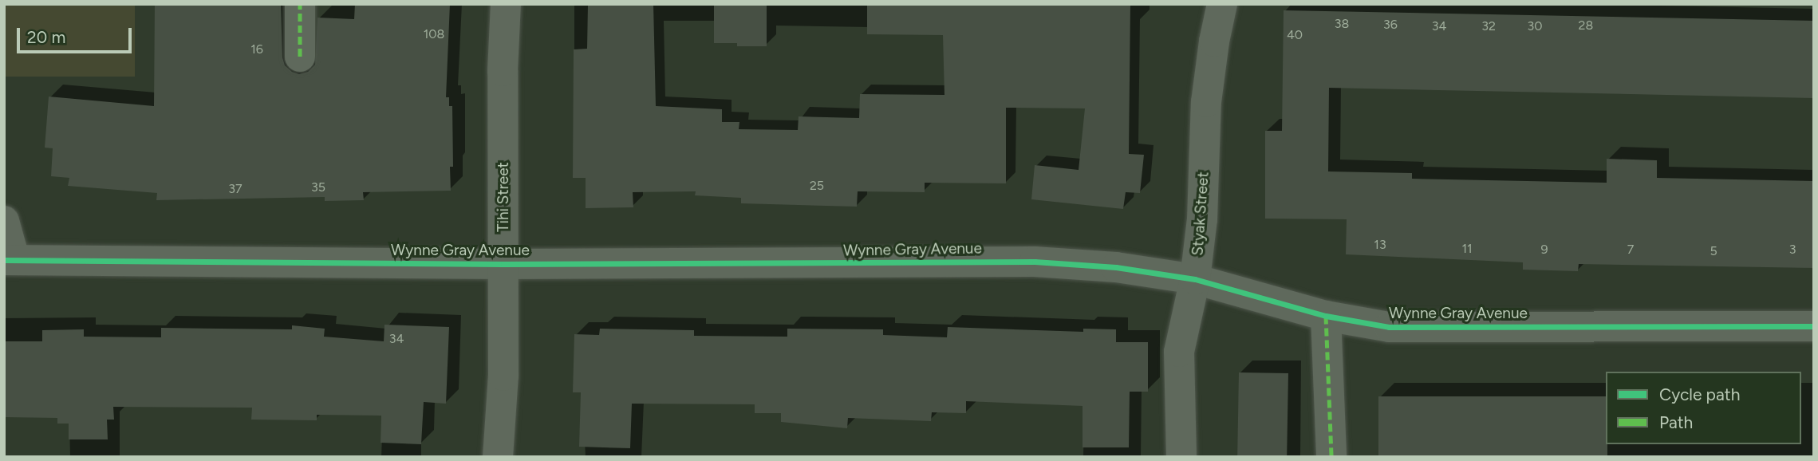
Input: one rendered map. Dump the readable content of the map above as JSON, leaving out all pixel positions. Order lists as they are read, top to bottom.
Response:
{
  "streets": {
    "street": ["Tihi Street", "Styak Street", "Wynne Gray Avenue"]
  },
  "crossings": [
    ["Tihi Street", "Wynne Gray Avenue"],
    ["Styak Street", "Wynne Gray Avenue"]
  ],
  "house_numbers": [
    "38",
    "36",
    "28",
    "34",
    "32",
    "30",
    "108",
    "40",
    "16",
    "25",
    "35",
    "37",
    "13",
    "11",
    "9",
    "7",
    "3",
    "5",
    "34"
  ],
  "legend": ["Cycle path", "Path"],
  "scale_bar": "20 m"
}
